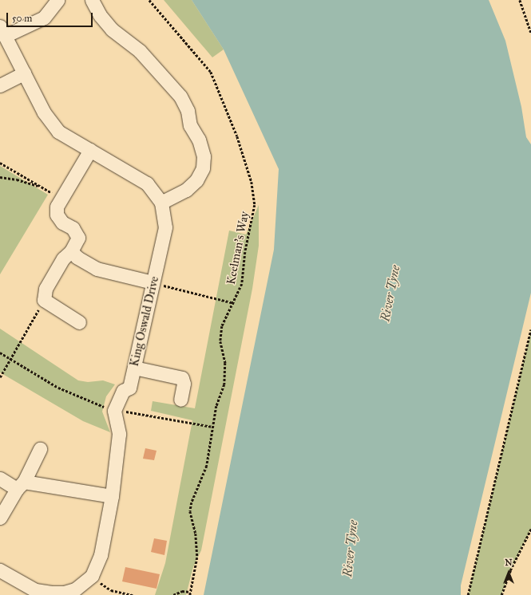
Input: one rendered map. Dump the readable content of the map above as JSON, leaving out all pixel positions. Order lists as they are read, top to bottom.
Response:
{
  "streets": {
    "street": ["King Oswald Drive"],
    "path": ["Keelman's Way"]
  },
  "water": ["River Tyne"],
  "scale_bar": "50 m",
  "north": "top"
}
